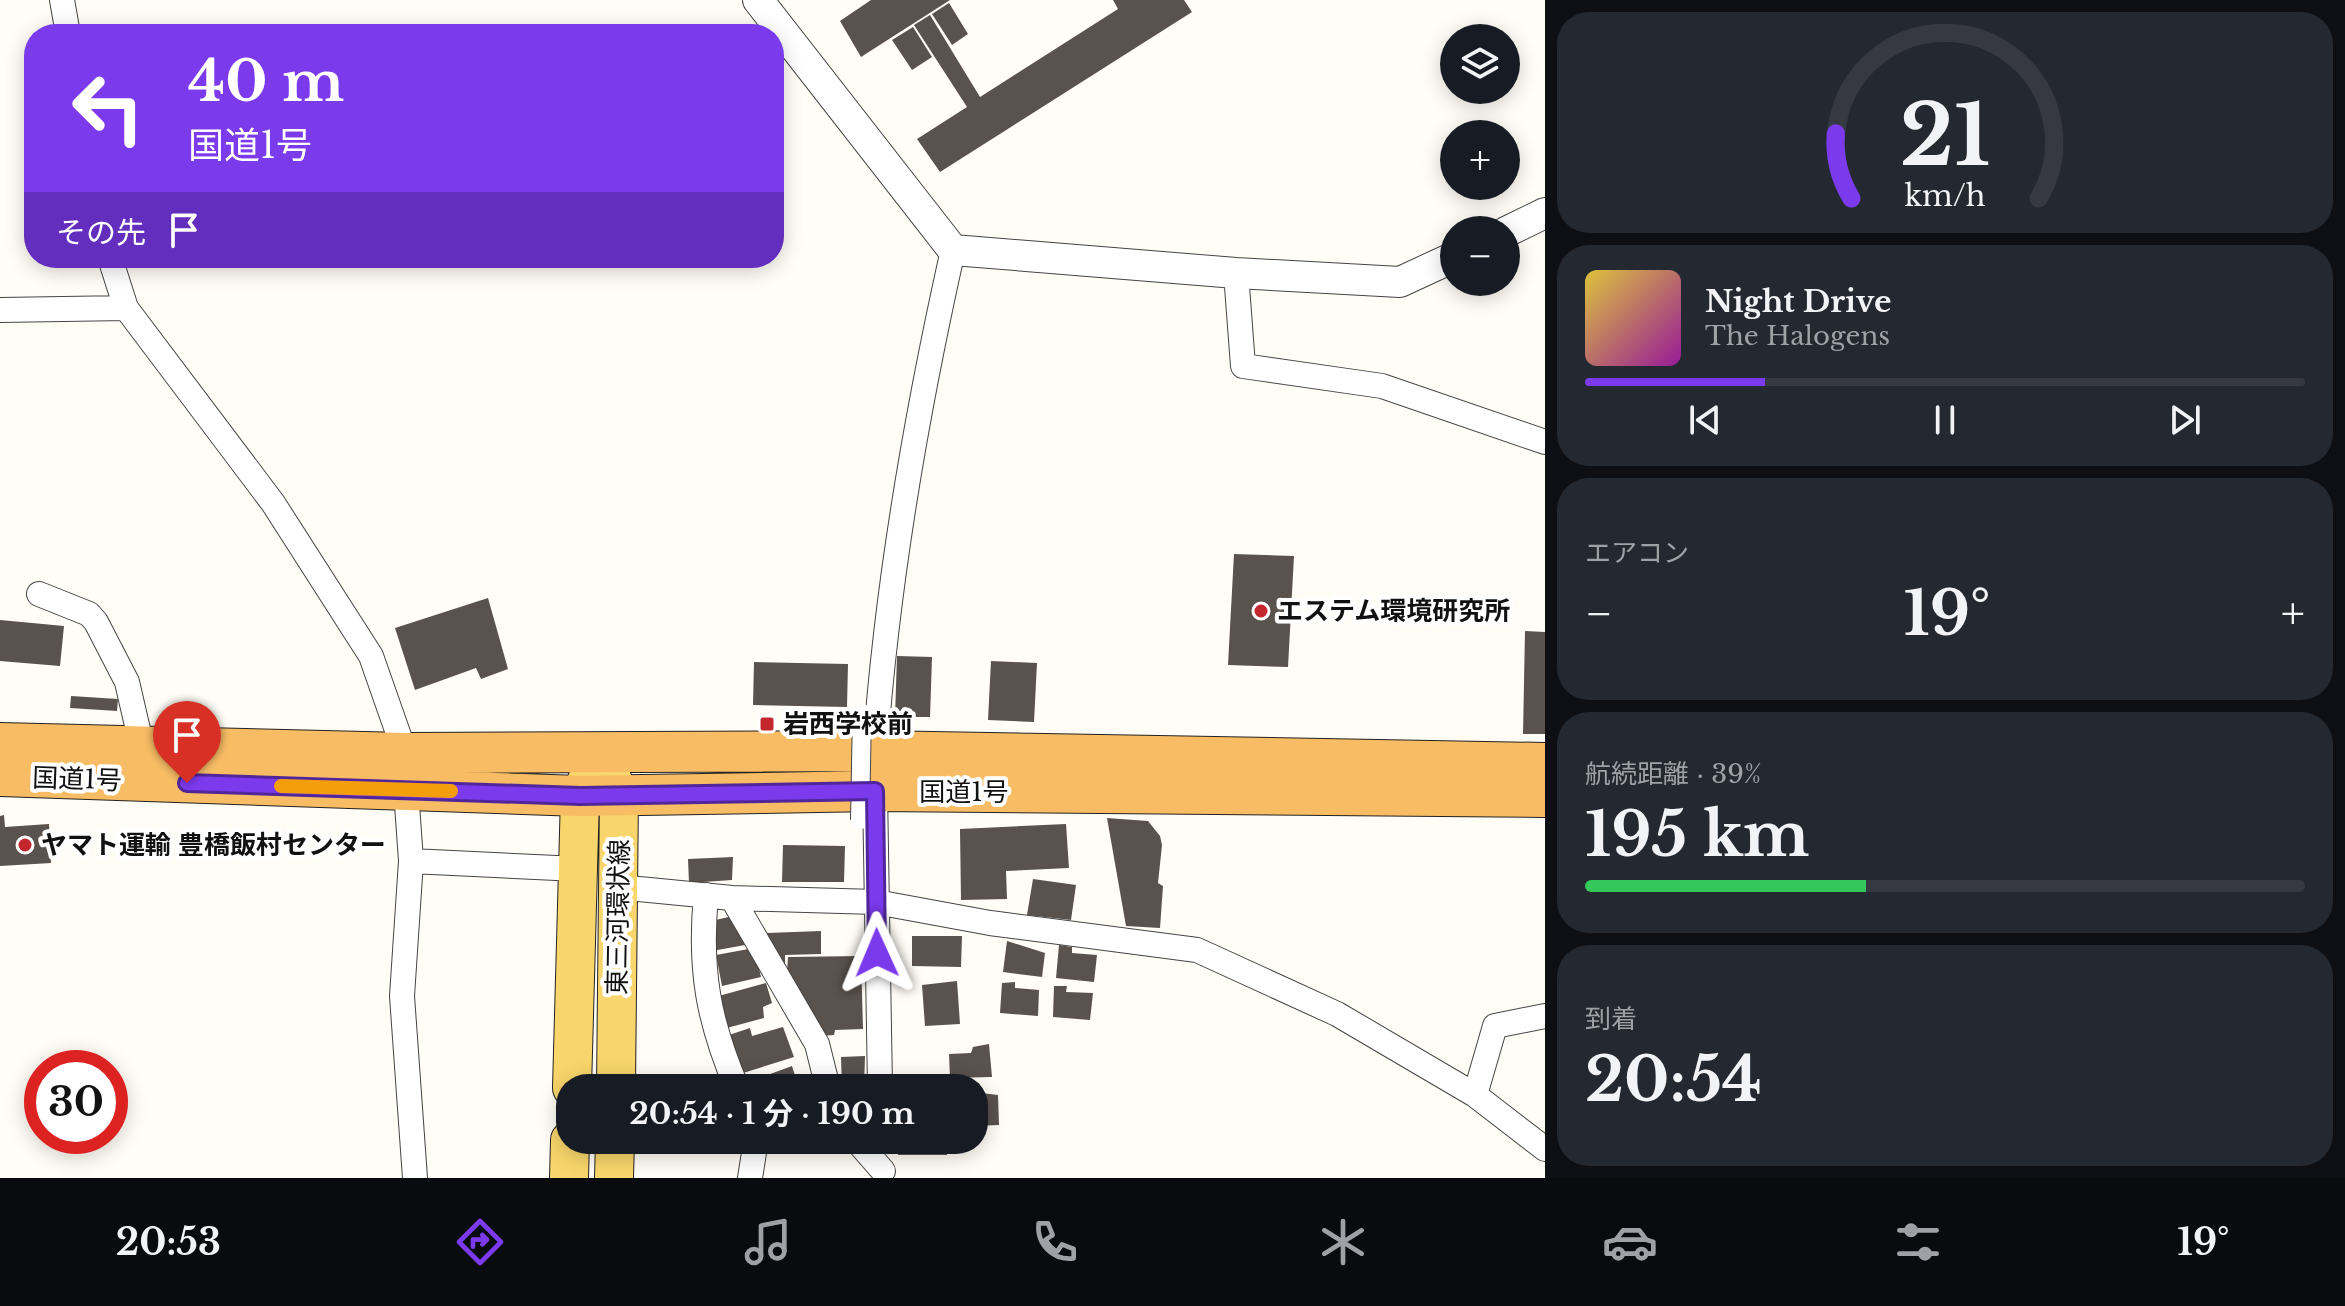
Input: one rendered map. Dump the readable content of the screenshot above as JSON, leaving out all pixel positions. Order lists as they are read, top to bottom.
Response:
{
  "streets": {
    "highway": ["国道1号"],
    "main road": ["東三河環状線"]
  },
  "crossings": [
    ["国道1号", "東三河環状線"]
  ],
  "places": {
    "other": ["エステム環境研究所", "ヤマト運輸 豊橋飯村センター"],
    "transit": ["岩西学校前"]
  },
  "page": {
    "map_buttons": ["+", "−"],
    "turn": ["40 m", "国道1号"],
    "then": "その先",
    "song": ["Night Drive", "The Halogens"],
    "tile": [
      "エアコン",
      ["航続距離 · 39%", "195 km"],
      ["到着", "20:54"]
    ],
    "heat": ["−", "19°", "+"],
    "limit": "30",
    "trip": "20:54 · 1 分 · 190 m",
    "tabs": ["20:53", "19°"],
    "gauge": ["21", "km/h"]
  }
}
